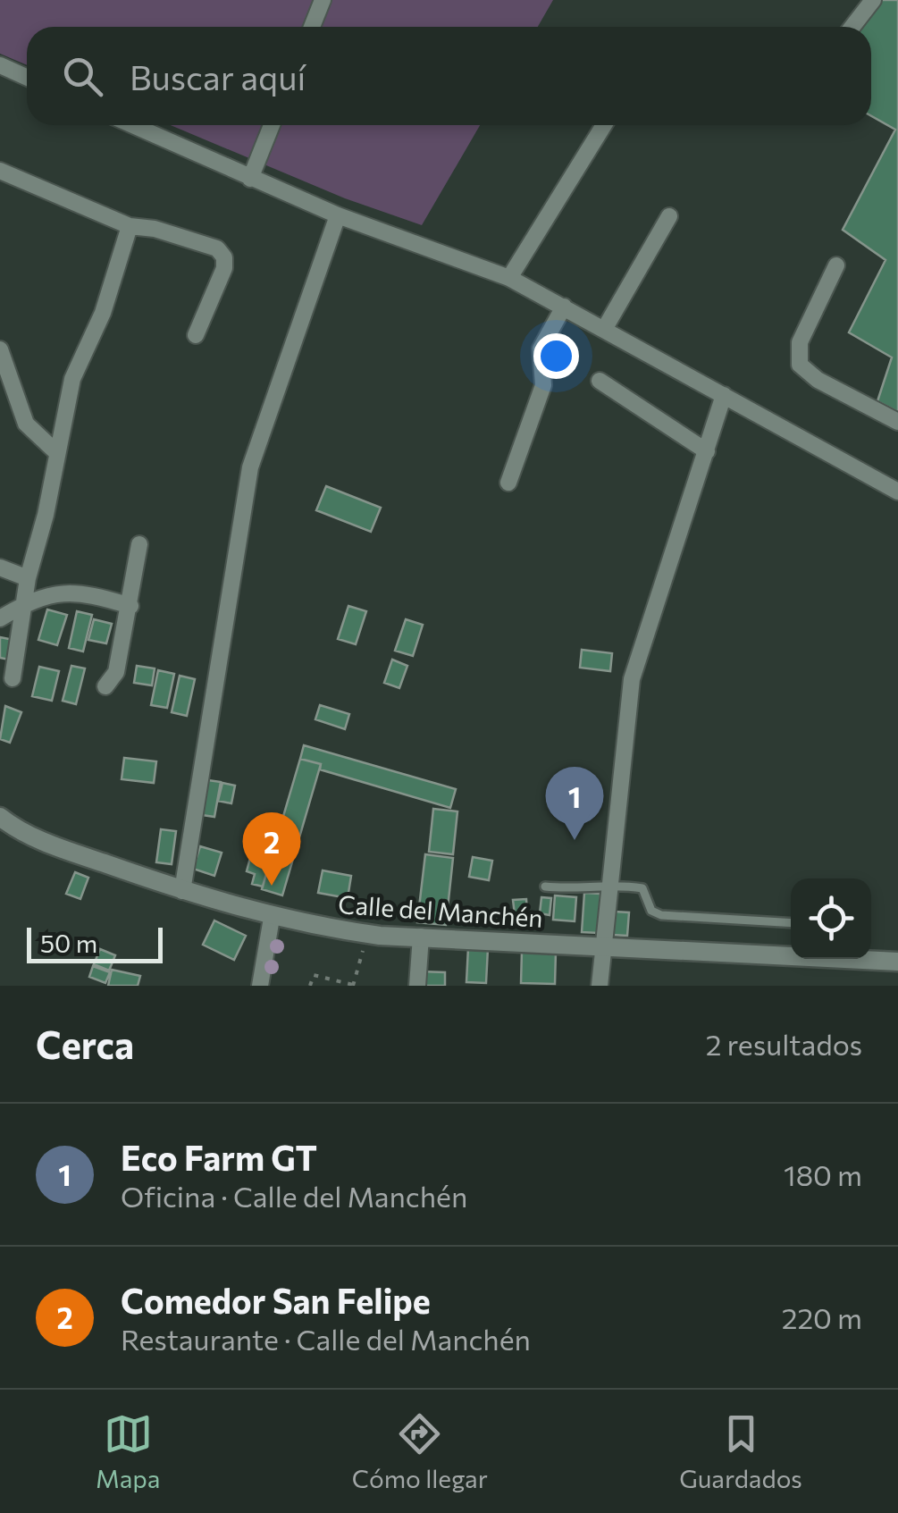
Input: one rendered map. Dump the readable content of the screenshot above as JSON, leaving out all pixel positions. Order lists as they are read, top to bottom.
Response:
{
  "streets": {
    "street": ["Calle del Manchén"]
  },
  "scale_bar": "50 m",
  "page": {
    "search": "Buscar aquí",
    "pins": ["1", "2"],
    "scale": "50 m",
    "heading": ["Cerca", "2 resultados"],
    "list": [
      {
        "mark": "1",
        "name": "Eco Farm GT",
        "note": "Oficina · Calle del Manchén",
        "value": "180 m"
      },
      {
        "mark": "2",
        "name": "Comedor San Felipe",
        "note": "Restaurante · Calle del Manchén",
        "value": "220 m"
      }
    ],
    "nav": ["Mapa", "Cómo llegar", "Guardados"]
  }
}
